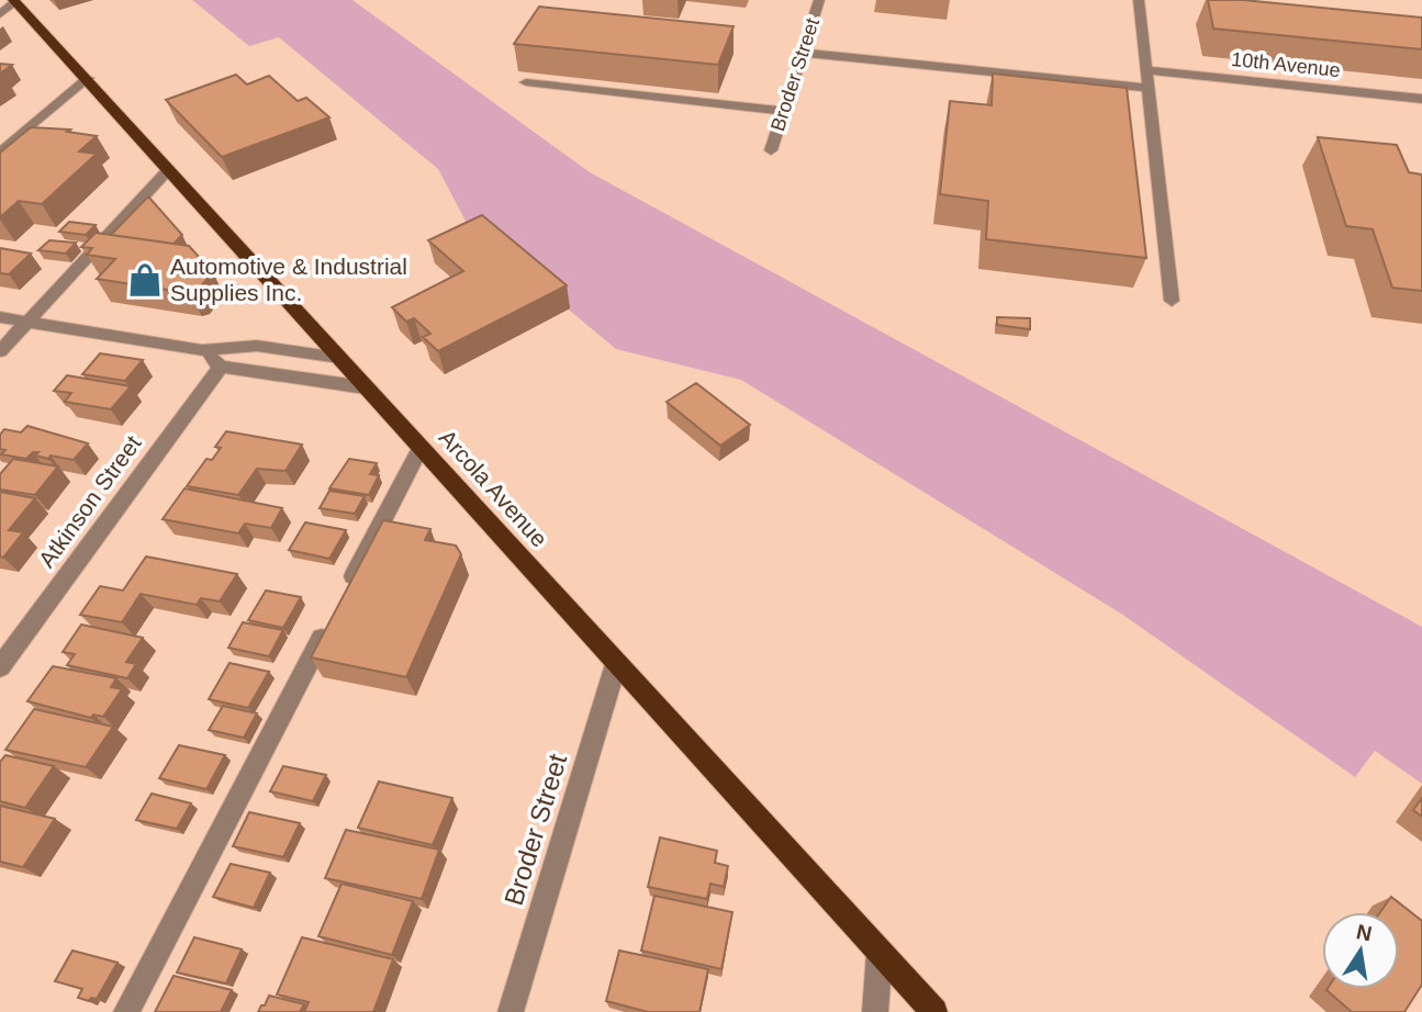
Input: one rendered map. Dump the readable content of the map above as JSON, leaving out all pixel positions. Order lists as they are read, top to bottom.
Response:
{
  "streets": {
    "main road": ["Arcola Avenue"],
    "street": ["10th Avenue", "Broder Street", "Atkinson Street"]
  },
  "crossings": [
    ["Broder Street", "Arcola Avenue"]
  ],
  "places": {
    "shop": ["Automotive & Industrial Supplies Inc."]
  },
  "north": "top"
}
